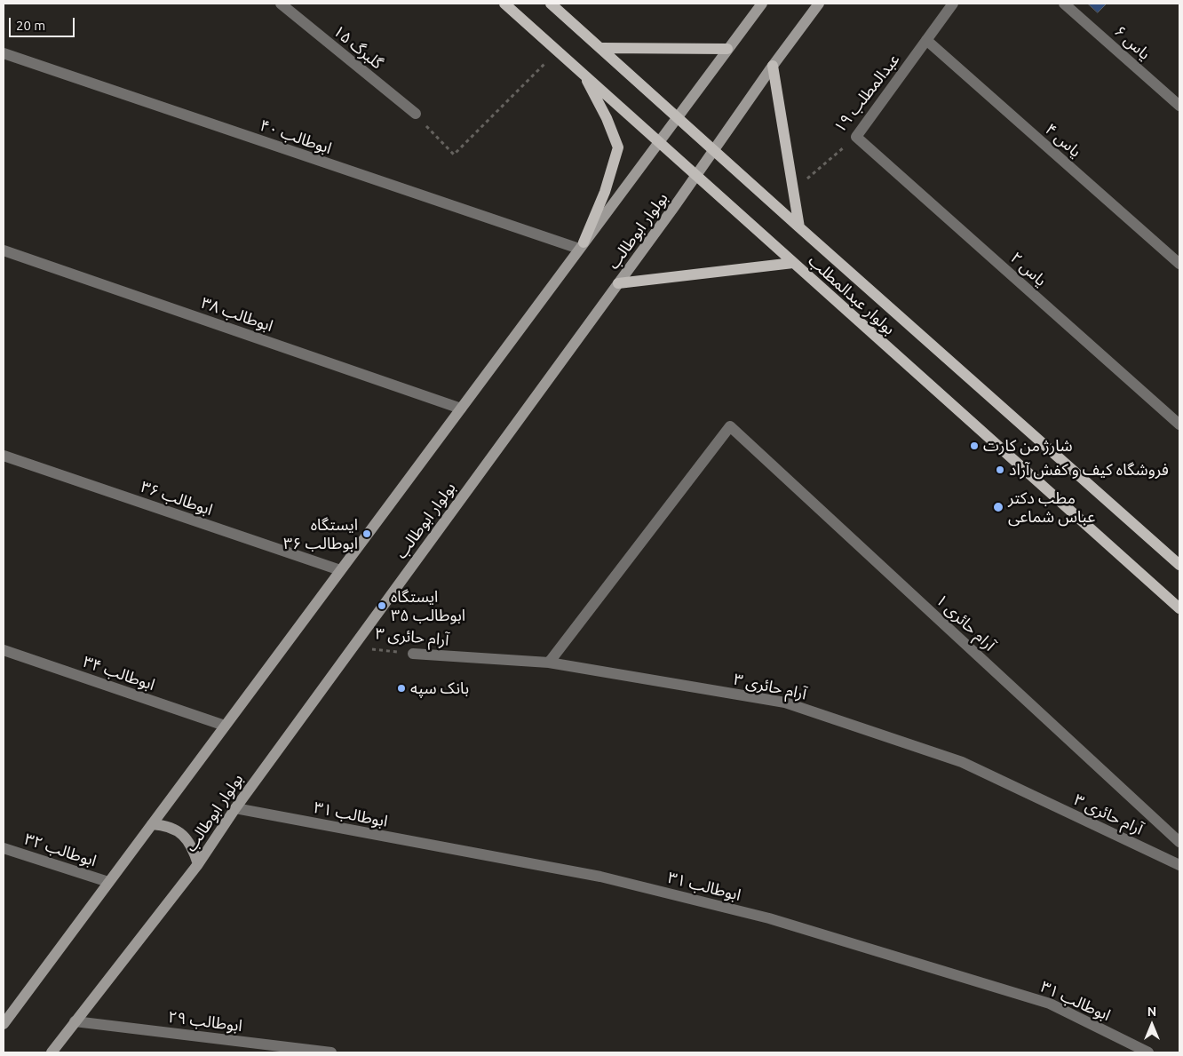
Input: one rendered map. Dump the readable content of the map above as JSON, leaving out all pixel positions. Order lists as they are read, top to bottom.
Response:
{
  "streets": {
    "main road": ["بولوار ابوطالب", "بولوار عبدالمطلب"],
    "street": [
      "یاس ۶",
      "گلبرگ ۱۵",
      "عبدالمطلب ۱۹",
      "ابوطالب ۴۰",
      "یاس ۴",
      "یاس ۲",
      "ابوطالب ۳۸",
      "ابوطالب ۳۶",
      "آرام حائری ۱",
      "آرام حائری ۳",
      "ابوطالب ۳۴",
      "ابوطالب ۳۱",
      "ابوطالب ۳۲",
      "ابوطالب ۲۹"
    ]
  },
  "crossings": [
    ["عبدالمطلب ۱۹", "یاس ۴"],
    ["عبدالمطلب ۱۹", "یاس ۲"],
    ["بولوار ابوطالب", "بولوار عبدالمطلب"],
    ["بولوار ابوطالب", "آرام حائری ۳"],
    ["بولوار ابوطالب", "ابوطالب ۳۱"],
    ["بولوار ابوطالب", "ابوطالب ۲۹"],
    ["آرام حائری ۱", "آرام حائری ۳"]
  ],
  "places": [
    "شارژ من کارت",
    "فروشگاه کیف و کفش آراد",
    "مطب دکتر عباس شماعی",
    "ایستگاه ابوطالب ۳۶",
    "ایستگاه ابوطالب ۳۵",
    "بانک سپه"
  ],
  "scale_bar": "20 m",
  "north": "top"
}
